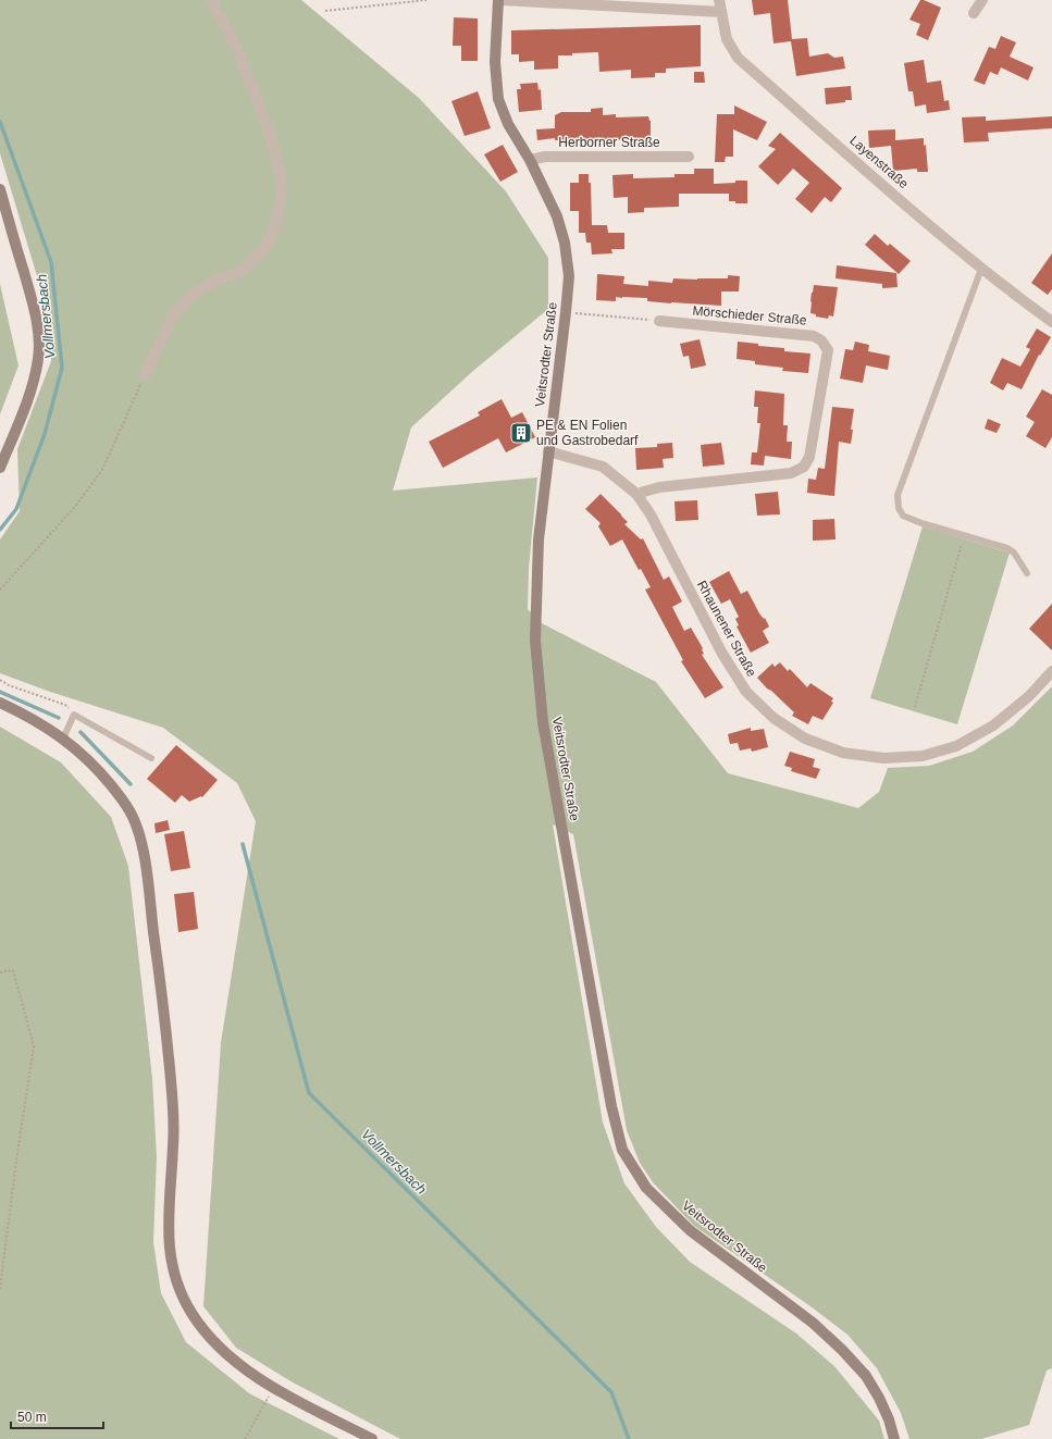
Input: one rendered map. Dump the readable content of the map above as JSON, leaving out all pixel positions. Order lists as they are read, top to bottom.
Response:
{
  "streets": {
    "street": [
      "Herborner Straße",
      "Layenstraße",
      "Mörschieder Straße",
      "Veitsrodter Straße",
      "Rhaunener Straße"
    ]
  },
  "crossings": [
    ["Herborner Straße", "Veitsrodter Straße"],
    ["Mörschieder Straße", "Rhaunener Straße"],
    ["Veitsrodter Straße", "Rhaunener Straße"]
  ],
  "water": ["Vollmersbach"],
  "places": {
    "building": ["PE & EN Folien und Gastrobedarf"]
  },
  "scale_bar": "50 m"
}
